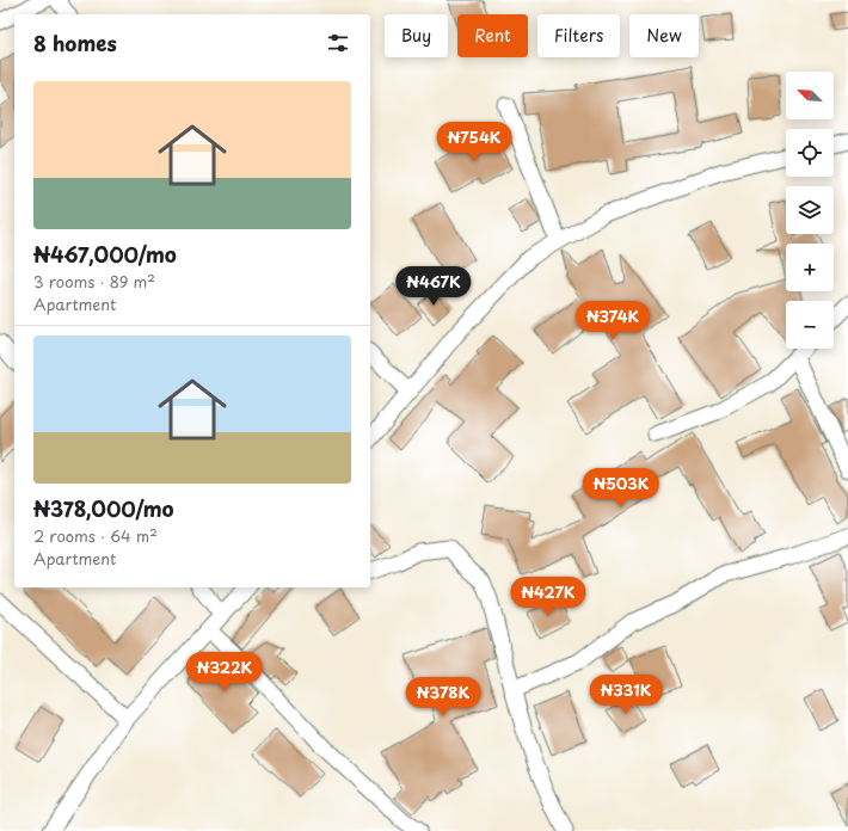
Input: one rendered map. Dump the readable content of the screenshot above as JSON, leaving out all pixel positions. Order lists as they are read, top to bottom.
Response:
{
  "north": "top left",
  "page": {
    "chip": [
      "Buy",
      "Rent",
      "Filters",
      "New"
    ],
    "heading": "8 homes",
    "map_buttons": ["+", "−"],
    "list": [
      {
        "name": "₦467,000/mo",
        "note": "3 rooms · 89 m² · Apartment"
      },
      {
        "name": "₦378,000/mo",
        "note": "2 rooms · 64 m² · Apartment"
      }
    ],
    "price": [
      "₦754K",
      "₦467K",
      "₦374K",
      "₦503K",
      "₦427K",
      "₦322K",
      "₦331K",
      "₦378K"
    ]
  }
}
